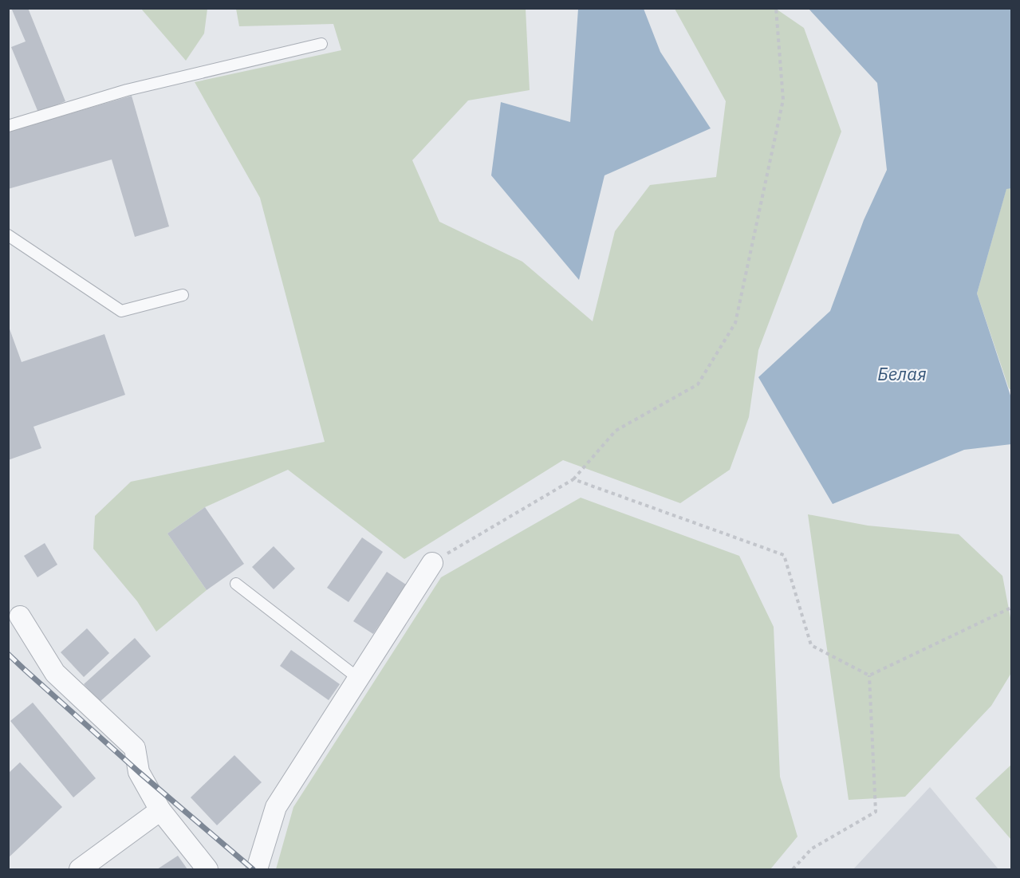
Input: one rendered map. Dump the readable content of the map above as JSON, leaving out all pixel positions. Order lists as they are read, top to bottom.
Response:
{
  "water": ["Белая"]
}
